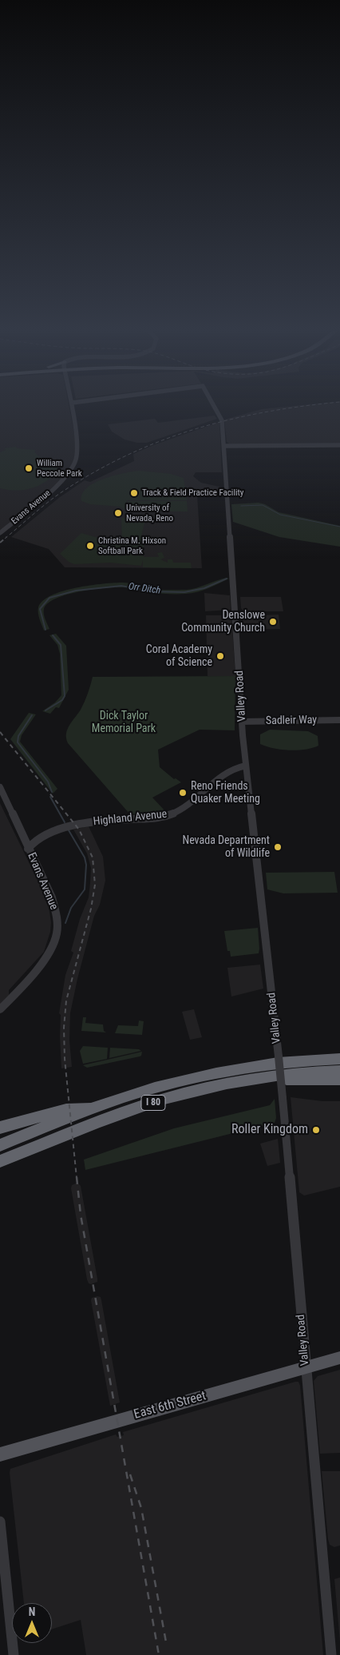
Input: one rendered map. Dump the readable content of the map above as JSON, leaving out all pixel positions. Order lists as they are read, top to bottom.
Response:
{
  "streets": {
    "highway": ["I 80"],
    "main road": ["East 6th Street"],
    "street": [
      "Evans Avenue",
      "Valley Road",
      "Sadleir Way",
      "Highland Avenue"
    ]
  },
  "crossings": [
    ["Evans Avenue", "Highland Avenue"],
    ["Valley Road", "Sadleir Way"],
    ["Valley Road", "Highland Avenue"],
    ["Valley Road", "East 6th Street"]
  ],
  "water": ["Orr Ditch"],
  "parks": ["Dick Taylor Memorial Park"],
  "places": [
    "William Peccole Park",
    "Track & Field Practice Facility",
    "University of Nevada, Reno",
    "Christina M. Hixson Softball Park",
    "Denslowe Community Church",
    "Coral Academy of Science",
    "Reno Friends Quaker Meeting",
    "Nevada Department of Wildlife",
    "Roller Kingdom"
  ],
  "north": "top"
}
